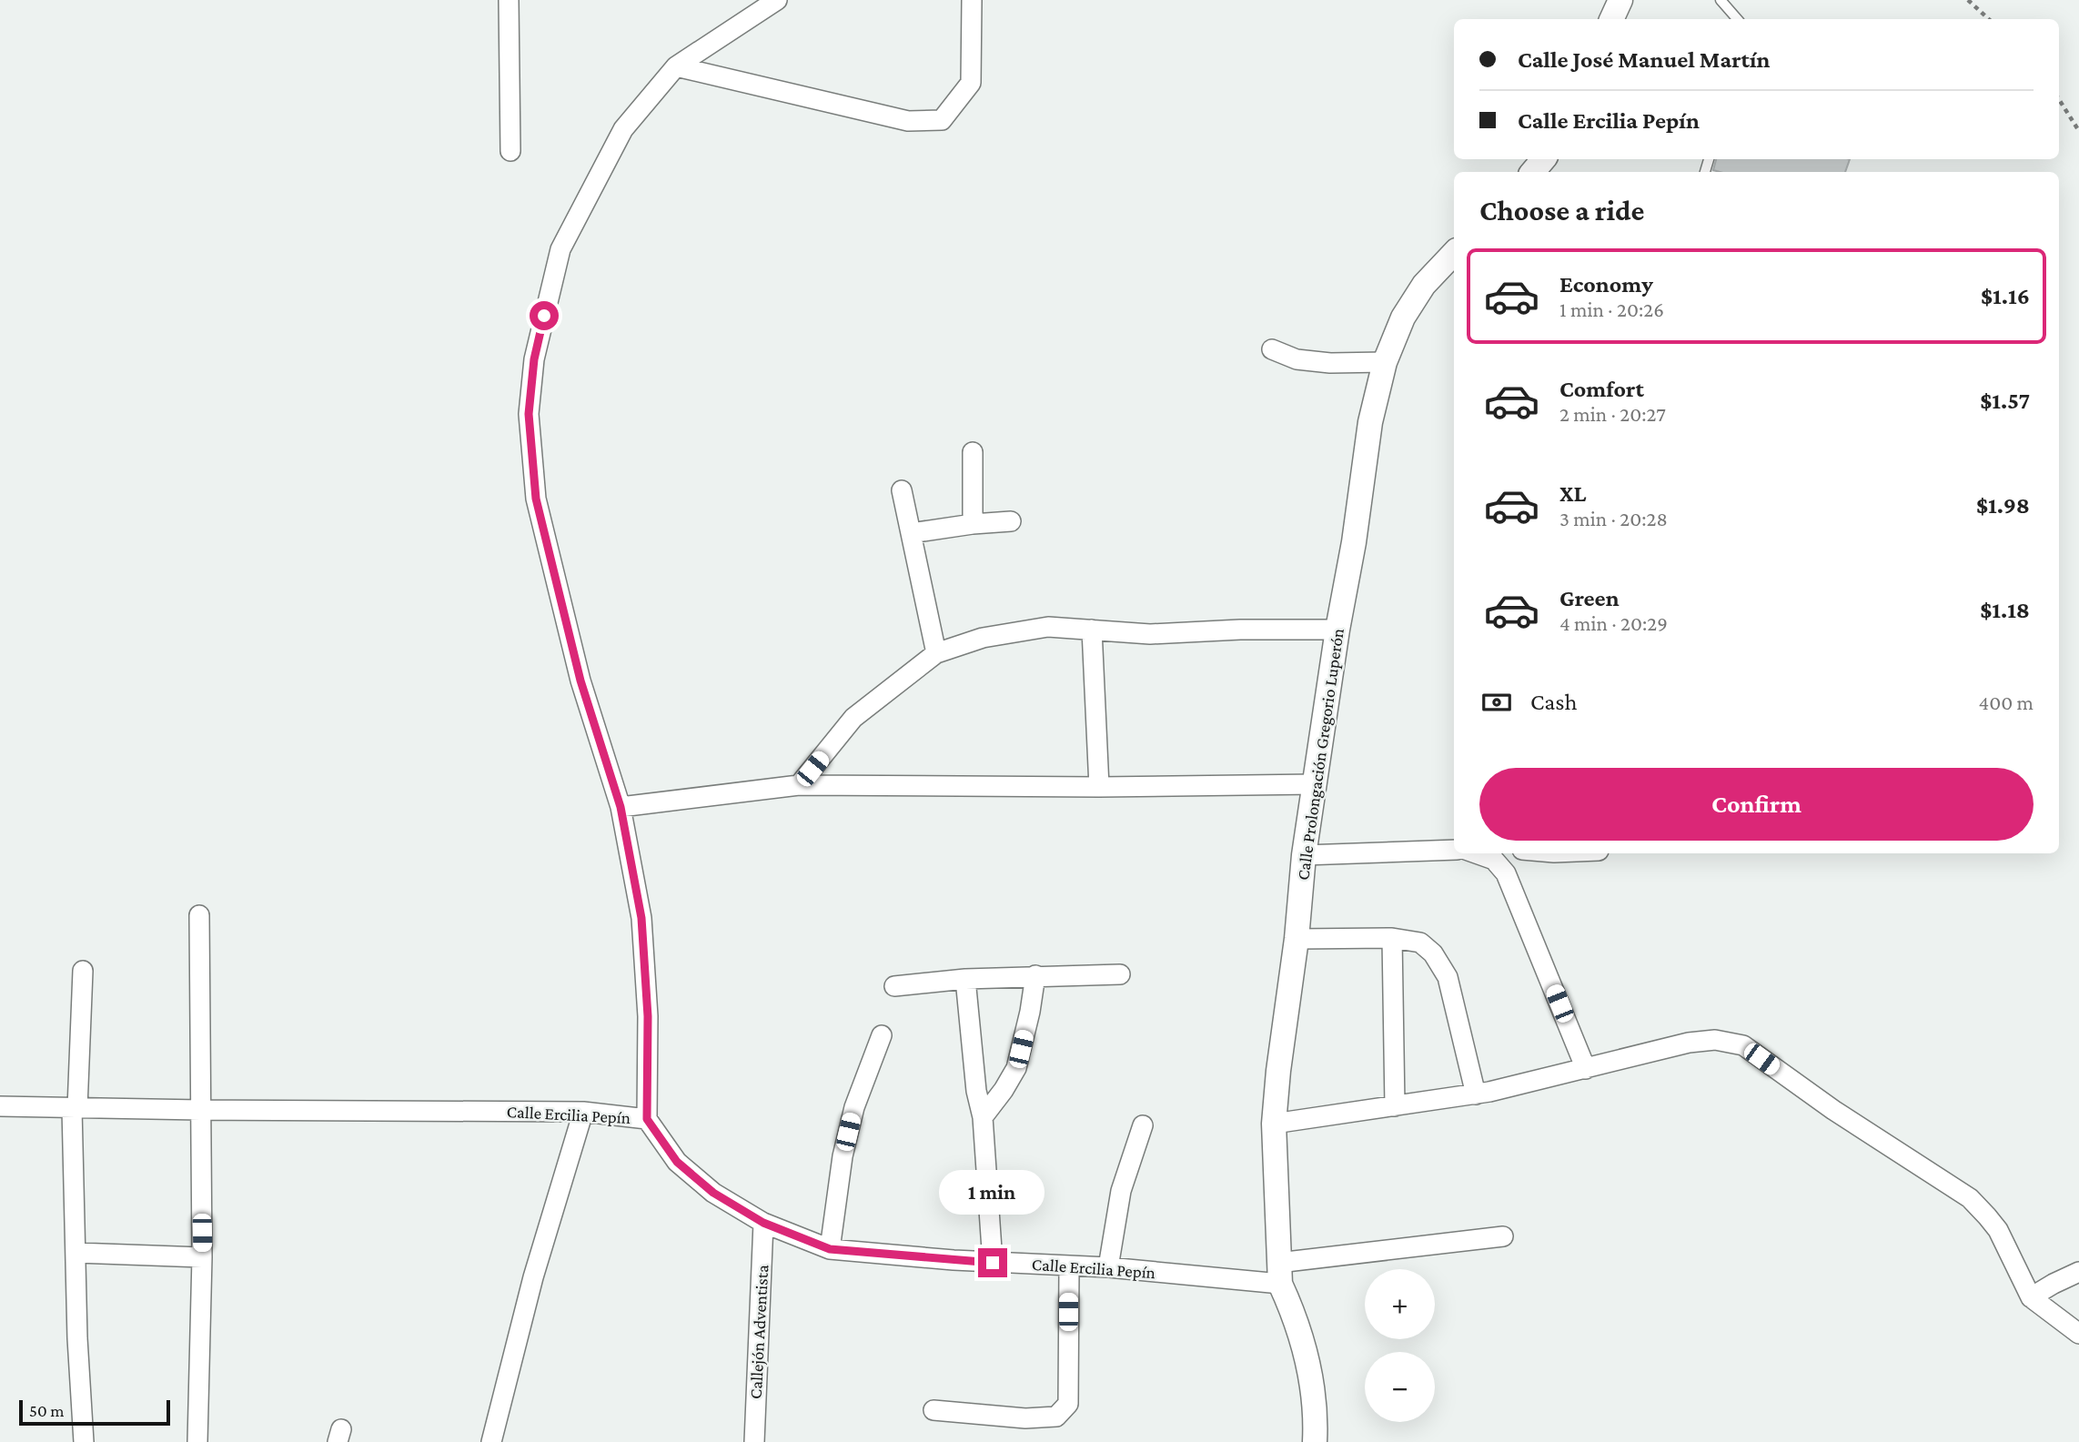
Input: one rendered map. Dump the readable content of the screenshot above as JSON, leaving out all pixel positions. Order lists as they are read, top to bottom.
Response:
{
  "streets": {
    "street": ["Calle Prolongación Gregorio Luperón", "Calle Ercilia Pepín", "Callejón Adventista"]
  },
  "crossings": [
    ["Calle Prolongación Gregorio Luperón", "Calle Ercilia Pepín"],
    ["Calle Ercilia Pepín", "Callejón Adventista"]
  ],
  "scale_bar": "50 m",
  "page": {
    "banner": ["Calle José Manuel Martín", "Calle Ercilia Pepín"],
    "heading": "Choose a ride",
    "list": [
      {
        "name": "Economy",
        "note": "1 min · 20:26",
        "value": "$1.16"
      },
      {
        "name": "Comfort",
        "note": "2 min · 20:27",
        "value": "$1.57"
      },
      {
        "name": "XL",
        "note": "3 min · 20:28",
        "value": "$1.98"
      },
      {
        "name": "Green",
        "note": "4 min · 20:29",
        "value": "$1.18"
      }
    ],
    "pay": ["Cash", "400 m"],
    "buttons": "Confirm",
    "bubble": "1 min",
    "map_buttons": ["+", "−"],
    "scale": "50 m"
  }
}
